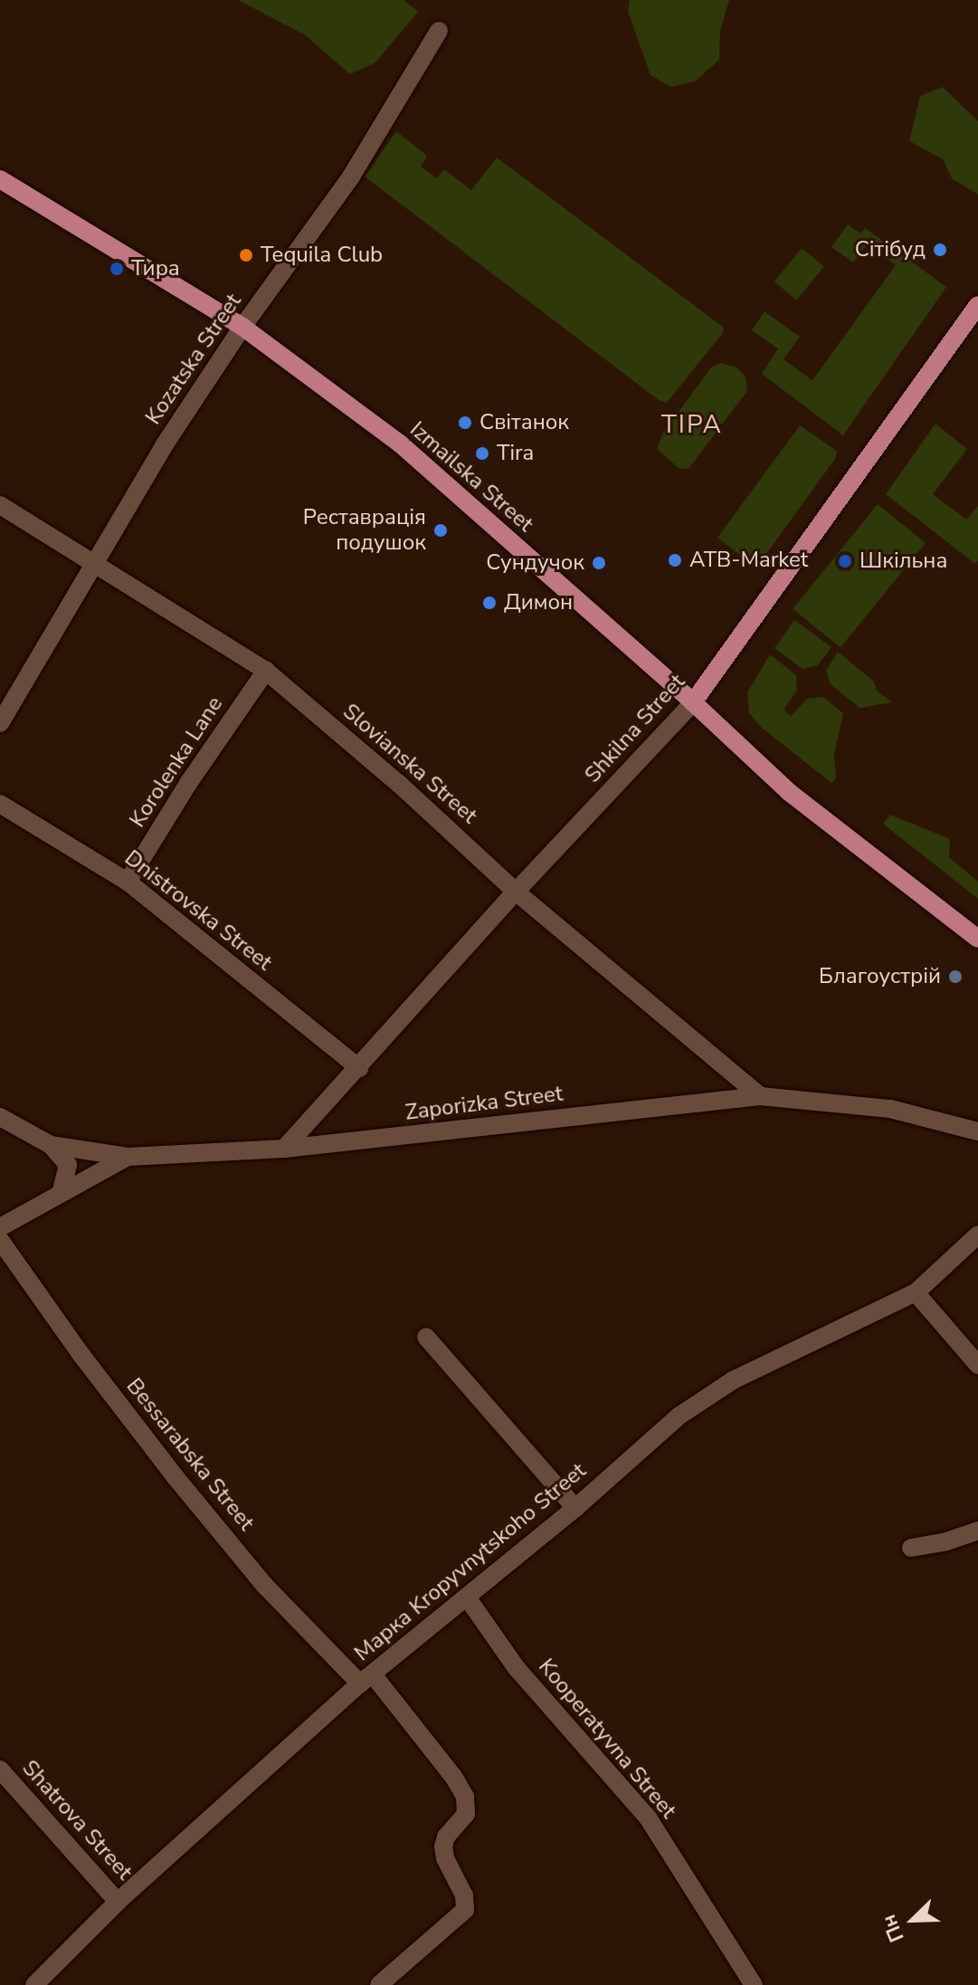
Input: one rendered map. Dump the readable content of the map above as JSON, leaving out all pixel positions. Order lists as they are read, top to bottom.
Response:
{
  "streets": {
    "main road": ["Izmailska Street", "Shkilna Street"],
    "street": [
      "Kozatska Street",
      "Korolenka Lane",
      "Slovianska Street",
      "Dnistrovska Street",
      "Zaporizka Street",
      "Bessarabska Street",
      "Марка Kropyvnytskoho Street",
      "Kooperatyvna Street",
      "Shatrova Street"
    ]
  },
  "crossings": [
    ["Kozatska Street", "Izmailska Street"],
    ["Kozatska Street", "Slovianska Street"],
    ["Izmailska Street", "Shkilna Street"],
    ["Shkilna Street", "Slovianska Street"],
    ["Shkilna Street", "Dnistrovska Street"],
    ["Shkilna Street", "Zaporizka Street"],
    ["Korolenka Lane", "Slovianska Street"],
    ["Korolenka Lane", "Dnistrovska Street"],
    ["Slovianska Street", "Zaporizka Street"],
    ["Bessarabska Street", "Марка Kropyvnytskoho Street"],
    ["Марка Kropyvnytskoho Street", "Kooperatyvna Street"],
    ["Марка Kropyvnytskoho Street", "Shatrova Street"]
  ],
  "districts": ["ТІРА"],
  "places": [
    "Сітібуд",
    "Tequila Club",
    "Тира",
    "Світанок",
    "Tira",
    "Реставрація подушок",
    "ATB-Market",
    "Шкільна",
    "Сундучок",
    "Димон",
    "Благоустрій"
  ],
  "north": "bottom left"
}
